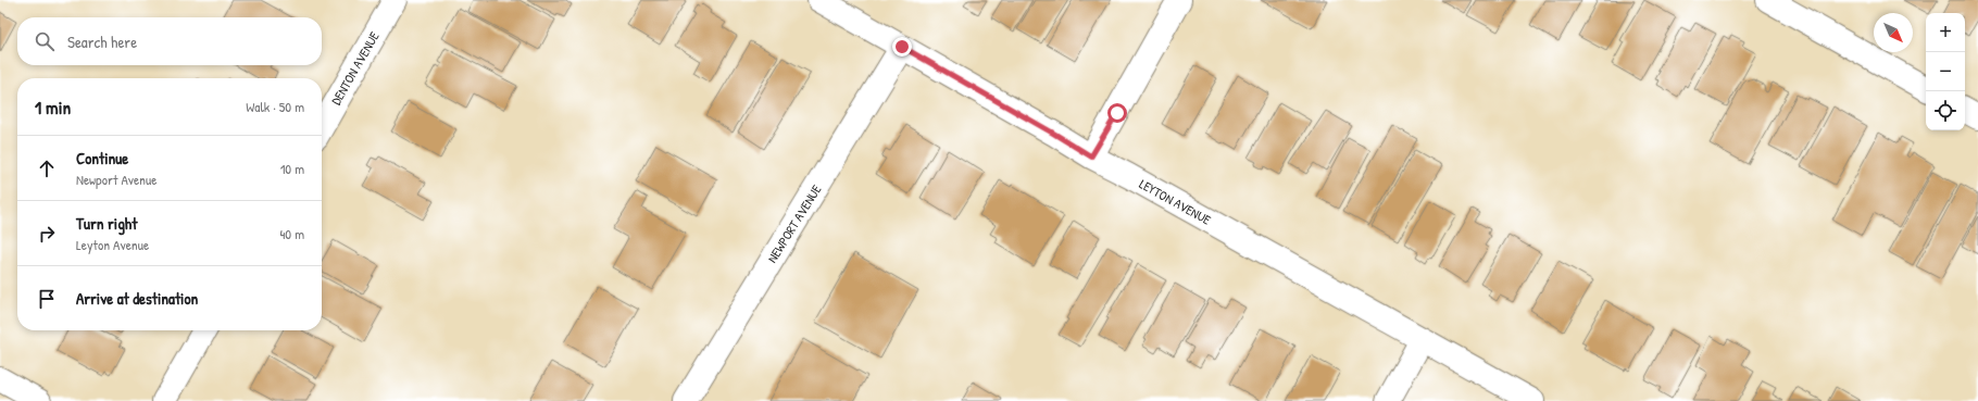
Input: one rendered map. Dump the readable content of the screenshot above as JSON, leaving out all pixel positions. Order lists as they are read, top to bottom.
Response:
{
  "streets": {
    "street": ["DENTON AVENUE", "LEYTON AVENUE", "NEWPORT AVENUE"]
  },
  "crossings": [
    ["LEYTON AVENUE", "NEWPORT AVENUE"]
  ],
  "north": "bottom right",
  "page": {
    "map_buttons": ["+", "−"],
    "search": "Search here",
    "heading": ["1 min", "Walk · 50 m"],
    "list": [
      ["Continue", "Newport Avenue", "10 m"],
      ["Turn right", "Leyton Avenue", "40 m"],
      "Arrive at destination"
    ]
  }
}
